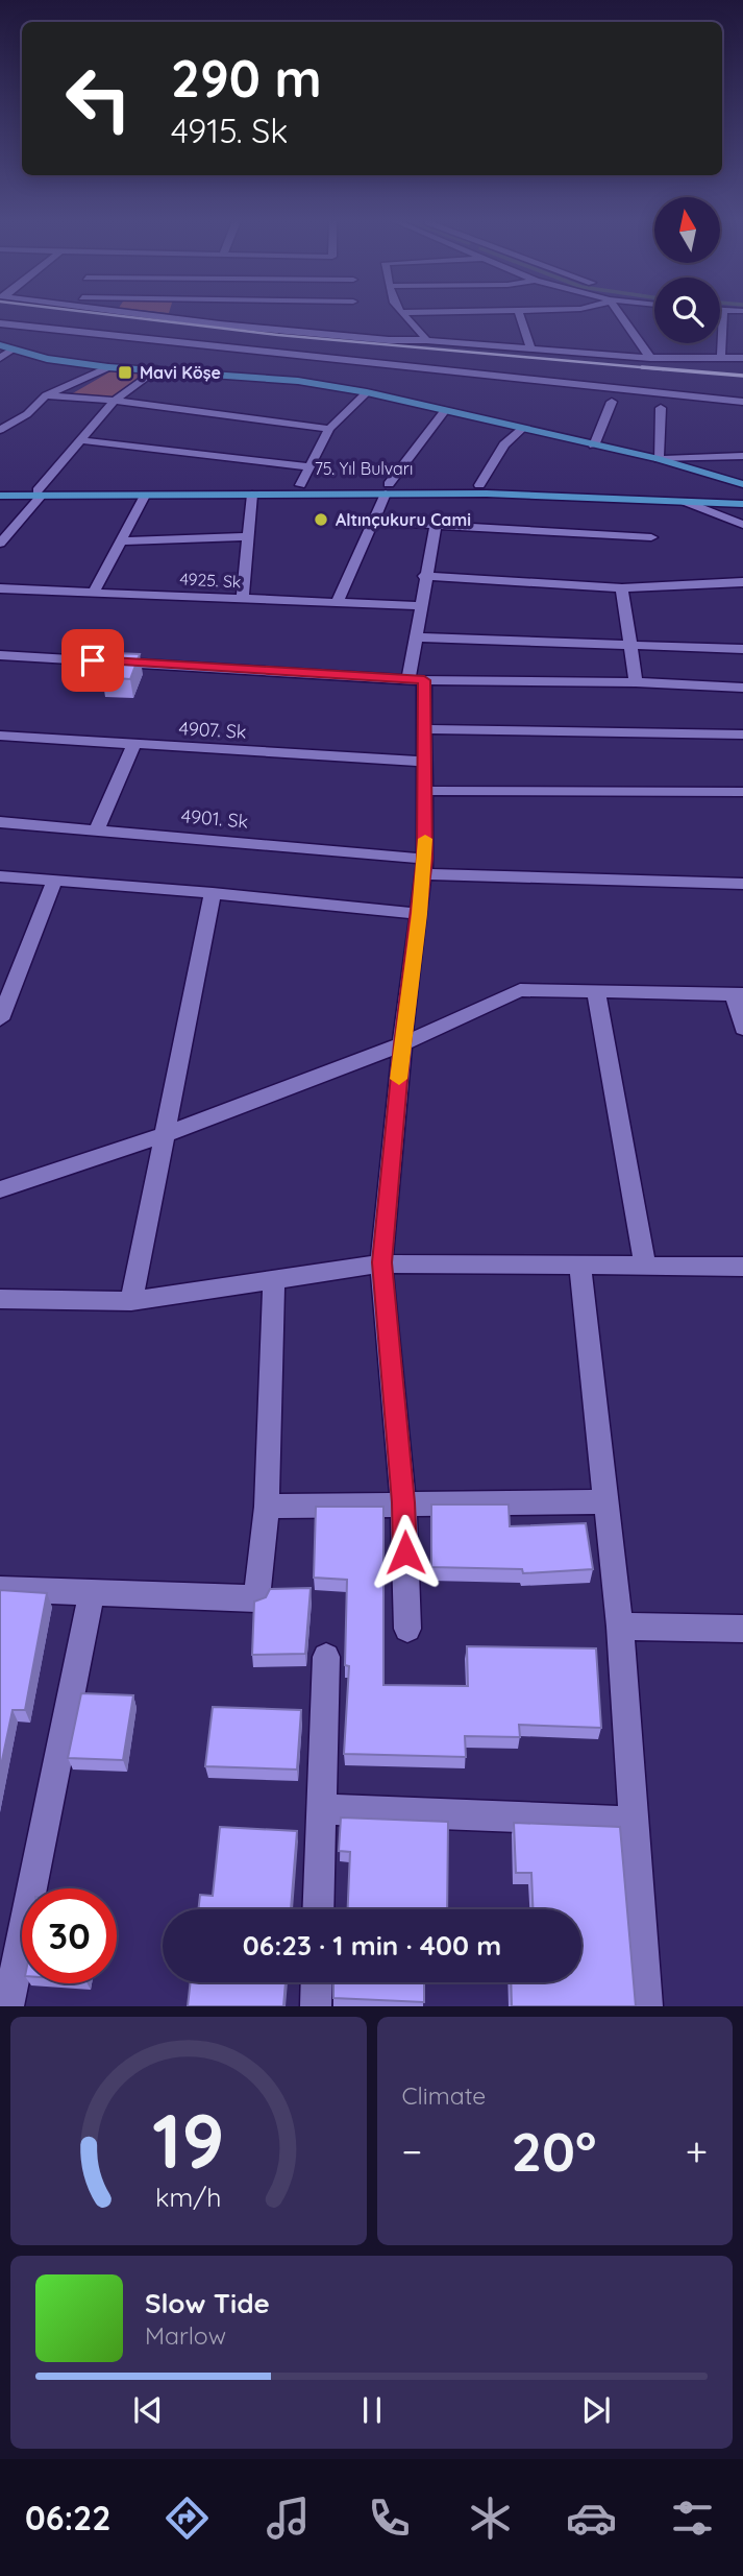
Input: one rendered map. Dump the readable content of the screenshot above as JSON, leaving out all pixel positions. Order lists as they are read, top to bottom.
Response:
{
  "streets": {
    "main road": ["75. Yıl Bulvarı"],
    "street": ["4925. Sk", "4907. Sk", "4901. Sk"]
  },
  "places": {
    "transit": ["Mavi Köşe"],
    "other": ["Altınçukuru Cami"]
  },
  "north": "top",
  "page": {
    "turn": ["290 m", "4915. Sk"],
    "limit": "30",
    "trip": "06:23 · 1 min · 400 m",
    "tile": "Climate",
    "heat": ["−", "20°", "+"],
    "song": ["Slow Tide", "Marlow"],
    "tabs": "06:22",
    "gauge": ["19", "km/h"]
  }
}
